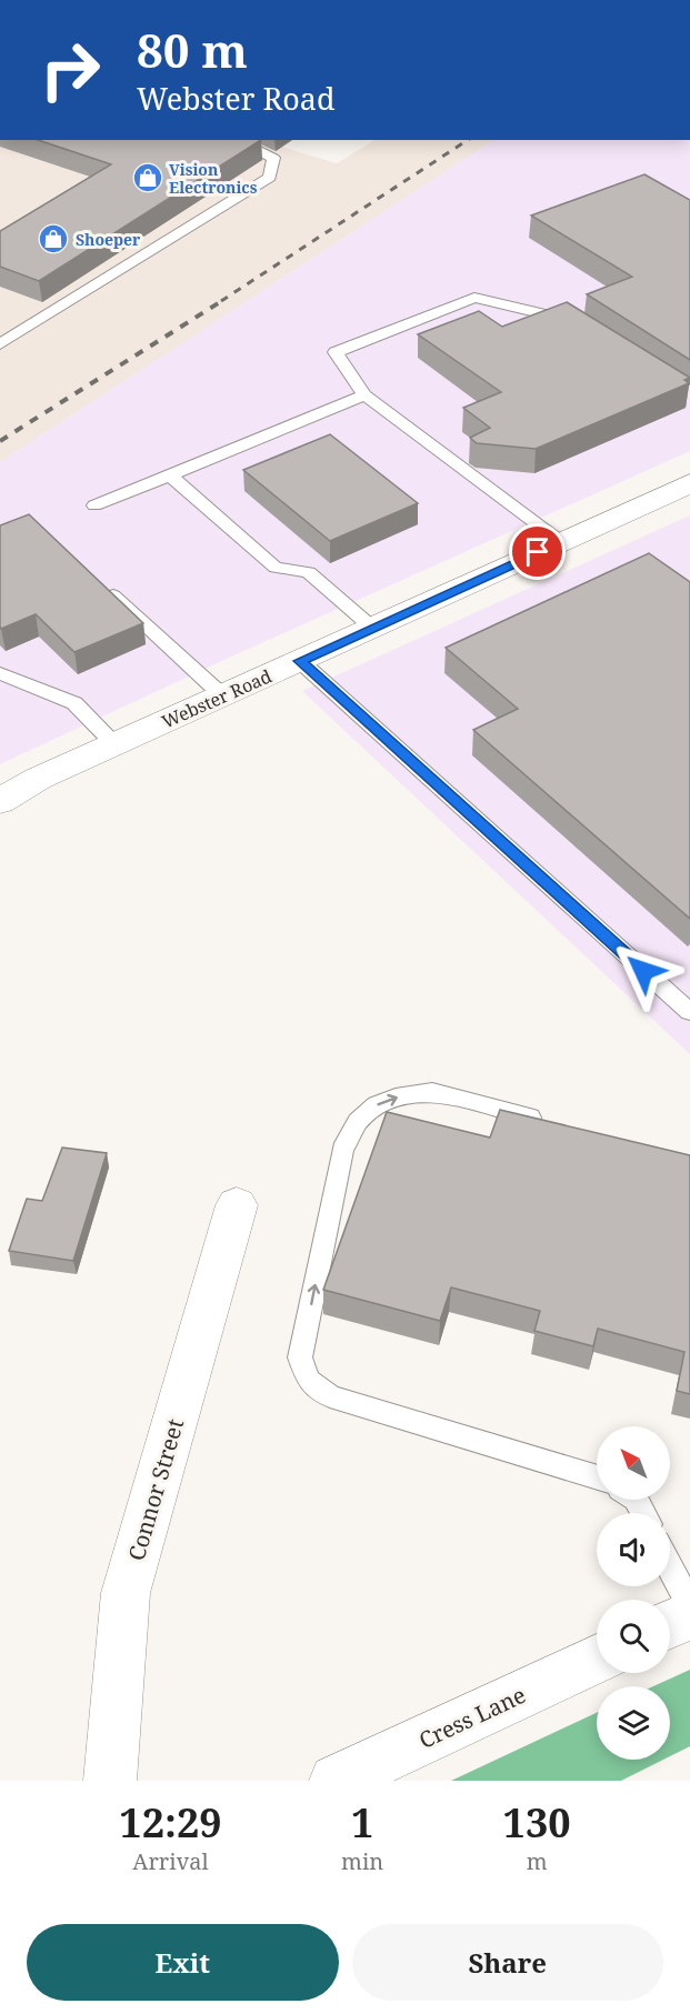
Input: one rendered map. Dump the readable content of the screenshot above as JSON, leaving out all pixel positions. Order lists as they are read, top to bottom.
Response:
{
  "streets": {
    "street": ["Webster Road", "Connor Street", "Cress Lane"]
  },
  "places": {
    "shop": ["Vision Electronics", "Shoeper"]
  },
  "north": "top left",
  "page": {
    "turn": ["80 m", "Webster Road"],
    "eta": [
      "12:29",
      "Arrival",
      "1",
      "min",
      "130",
      "m"
    ],
    "buttons": ["Exit", "Share"]
  }
}
